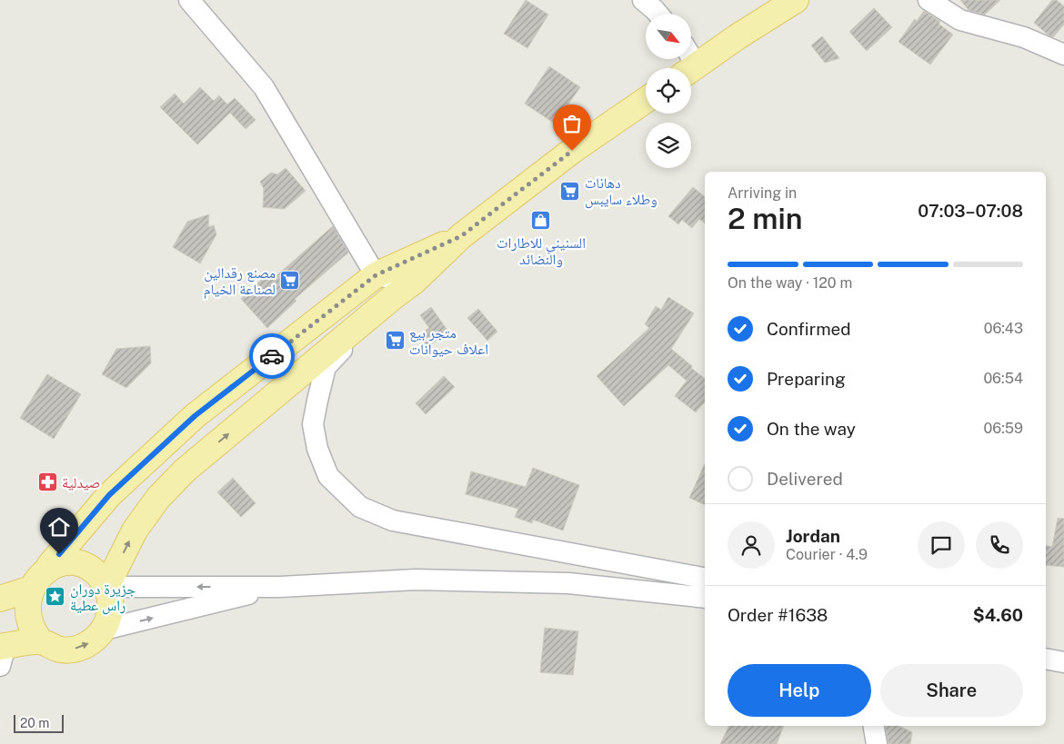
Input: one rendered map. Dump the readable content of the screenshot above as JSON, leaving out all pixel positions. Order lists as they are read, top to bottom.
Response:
{
  "places": {
    "supermarket": ["دهانات وطلاء سايبس", "مصنع رقدالين لصناعة الخيام", "متجر بيع اعلاف حيوانات"],
    "shop": ["السنيني للاطارات والنضائد"],
    "pharmacy": ["صيدلية"],
    "place": ["جزيرة دوران راس عطية"]
  },
  "scale_bar": "20 m",
  "north": "bottom right",
  "page": {
    "heading": ["2 min", "Arriving in", "07:03–07:08"],
    "panel": [
      "Jordan",
      "Courier · 4.9",
      "Order #1638",
      "$4.60"
    ],
    "bar": "On the way · 120 m",
    "list": [
      ["Confirmed", "06:43"],
      ["Preparing", "06:54"],
      ["On the way", "06:59"],
      "Delivered"
    ],
    "buttons": ["Help", "Share"],
    "scale": "20 m"
  }
}
